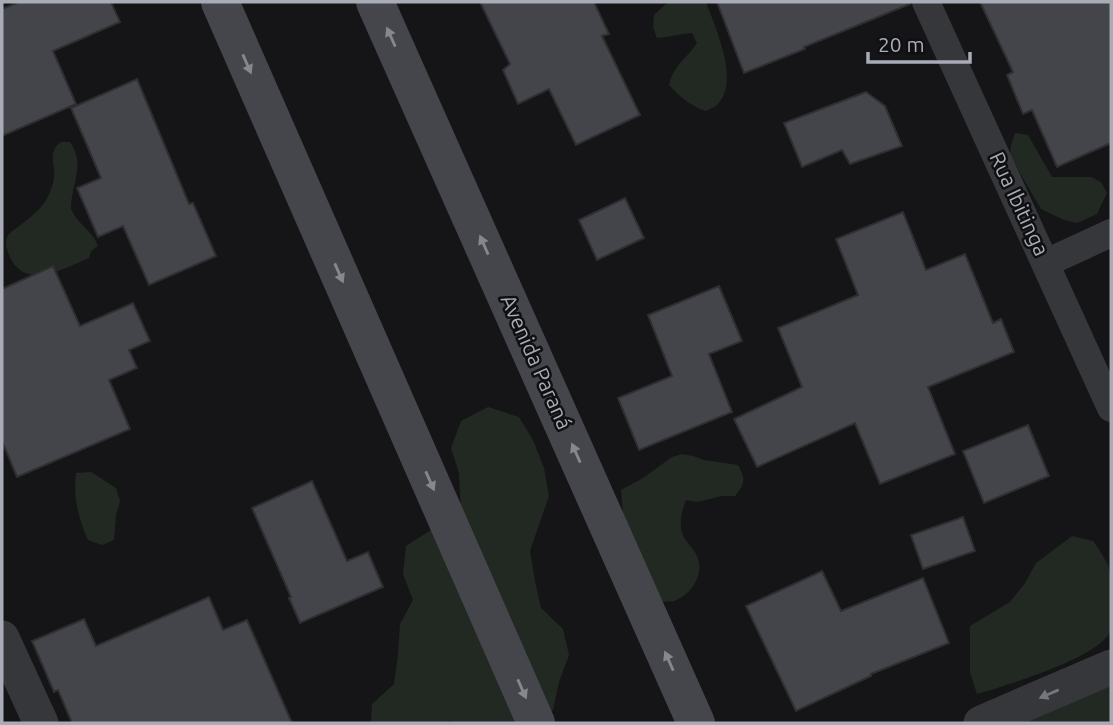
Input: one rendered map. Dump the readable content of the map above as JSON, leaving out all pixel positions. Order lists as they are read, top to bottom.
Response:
{
  "streets": {
    "main road": ["Avenida Paraná"],
    "street": ["Rua Ibitinga"]
  },
  "scale_bar": "20 m"
}
